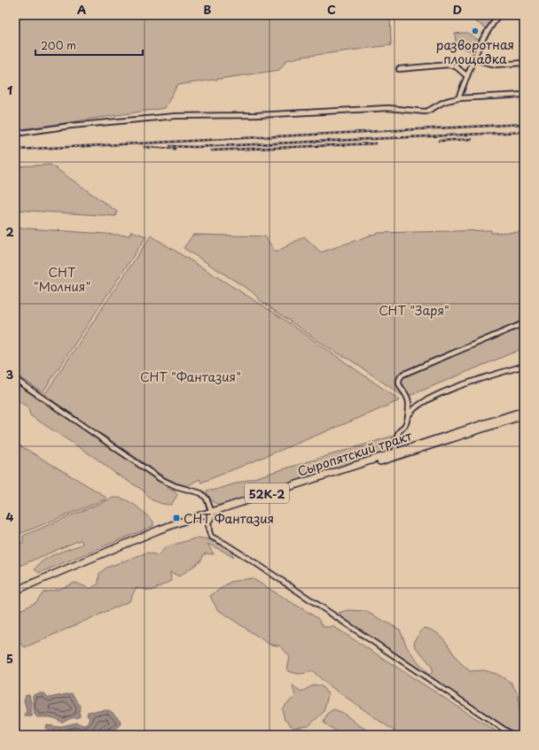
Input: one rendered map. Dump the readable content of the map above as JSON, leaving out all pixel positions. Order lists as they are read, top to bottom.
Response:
{
  "streets": {
    "main road": ["Сыропятский тракт", "52К-2"]
  },
  "parks": ["СНТ \"Молния\"", "СНТ \"Заря\"", "СНТ \"Фантазия\""],
  "places": {
    "other": ["разворотная площадка"],
    "transit": ["СНТ Фантазия"]
  },
  "scale_bar": "200 m",
  "grid": {
    "columns": [
      "A",
      "B",
      "C",
      "D"
    ],
    "rows": [
      "1",
      "2",
      "3",
      "4",
      "5"
    ]
  }
}
